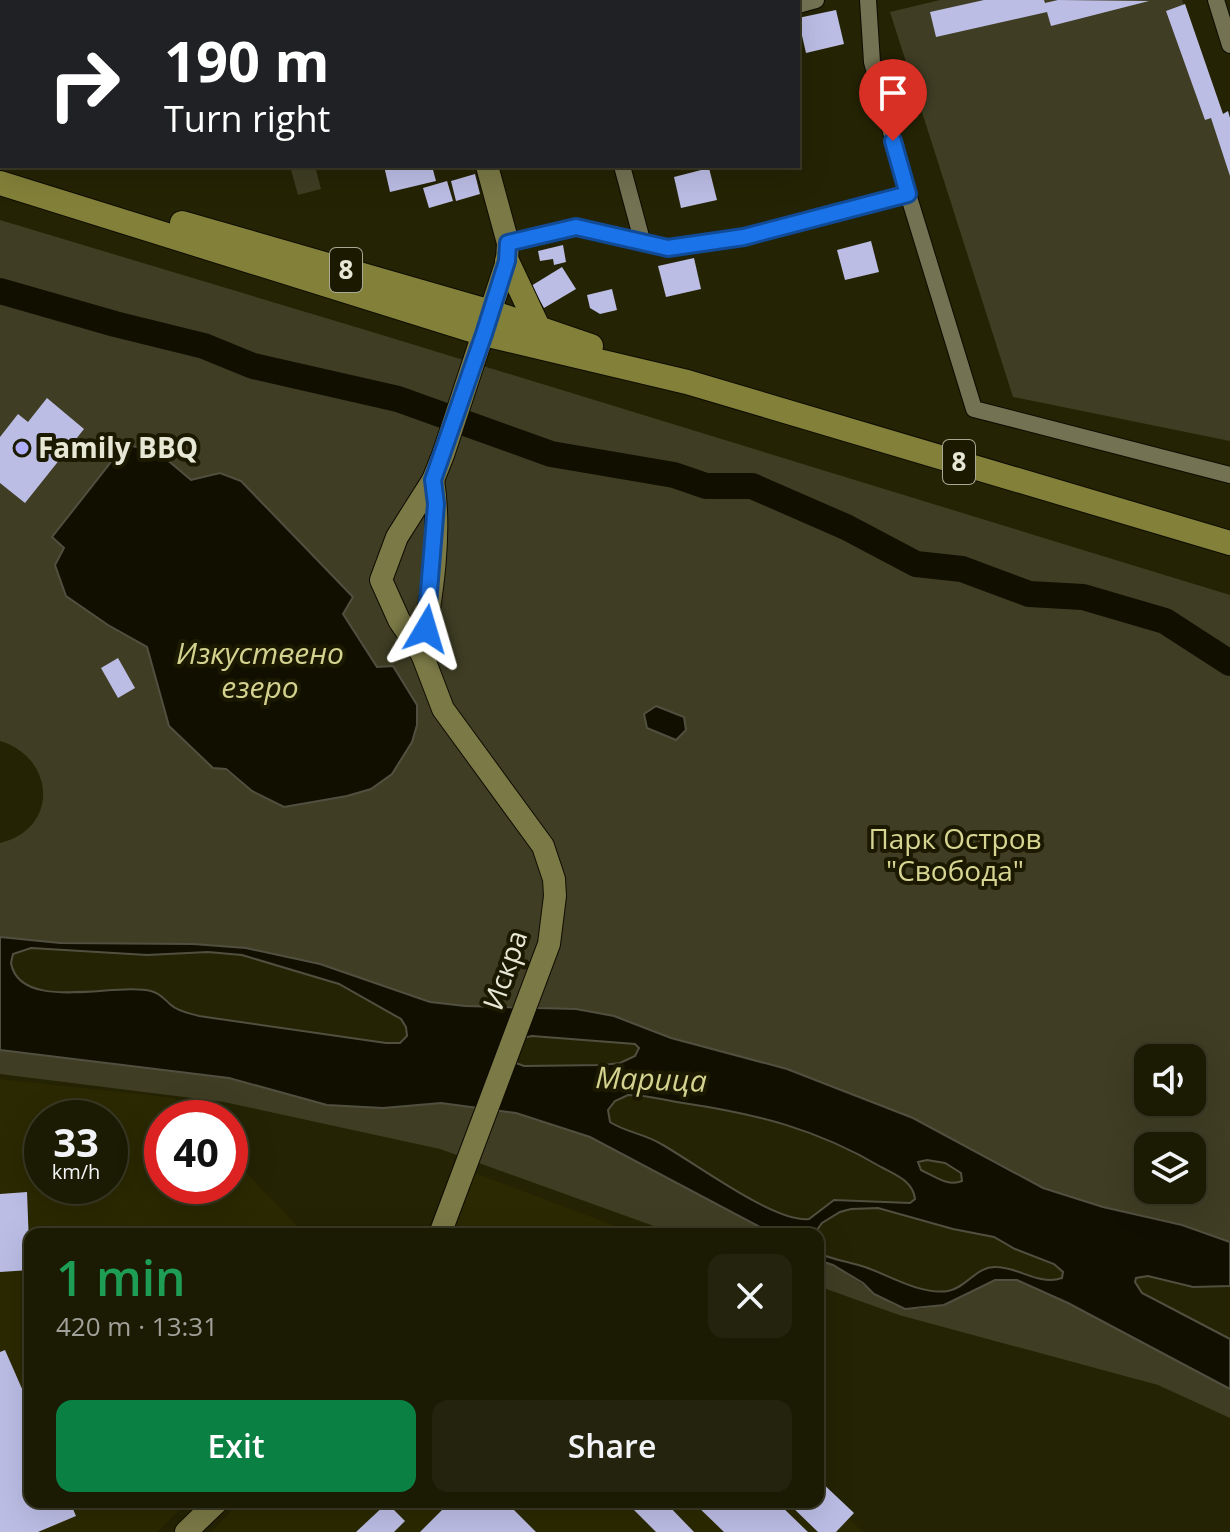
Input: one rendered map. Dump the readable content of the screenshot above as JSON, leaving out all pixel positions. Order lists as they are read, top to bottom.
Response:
{
  "streets": {
    "main road": ["8"],
    "street": ["Искра"]
  },
  "water": ["Изкуствено езеро", "Марица"],
  "parks": ["Парк Остров \"Свобода\""],
  "places": ["Family BBQ"],
  "page": {
    "turn": ["190 m", "Turn right"],
    "speed": "33 km/h",
    "limit": "40",
    "heading": ["1 min", "420 m · 13:31"],
    "buttons": ["Exit", "Share"]
  }
}
